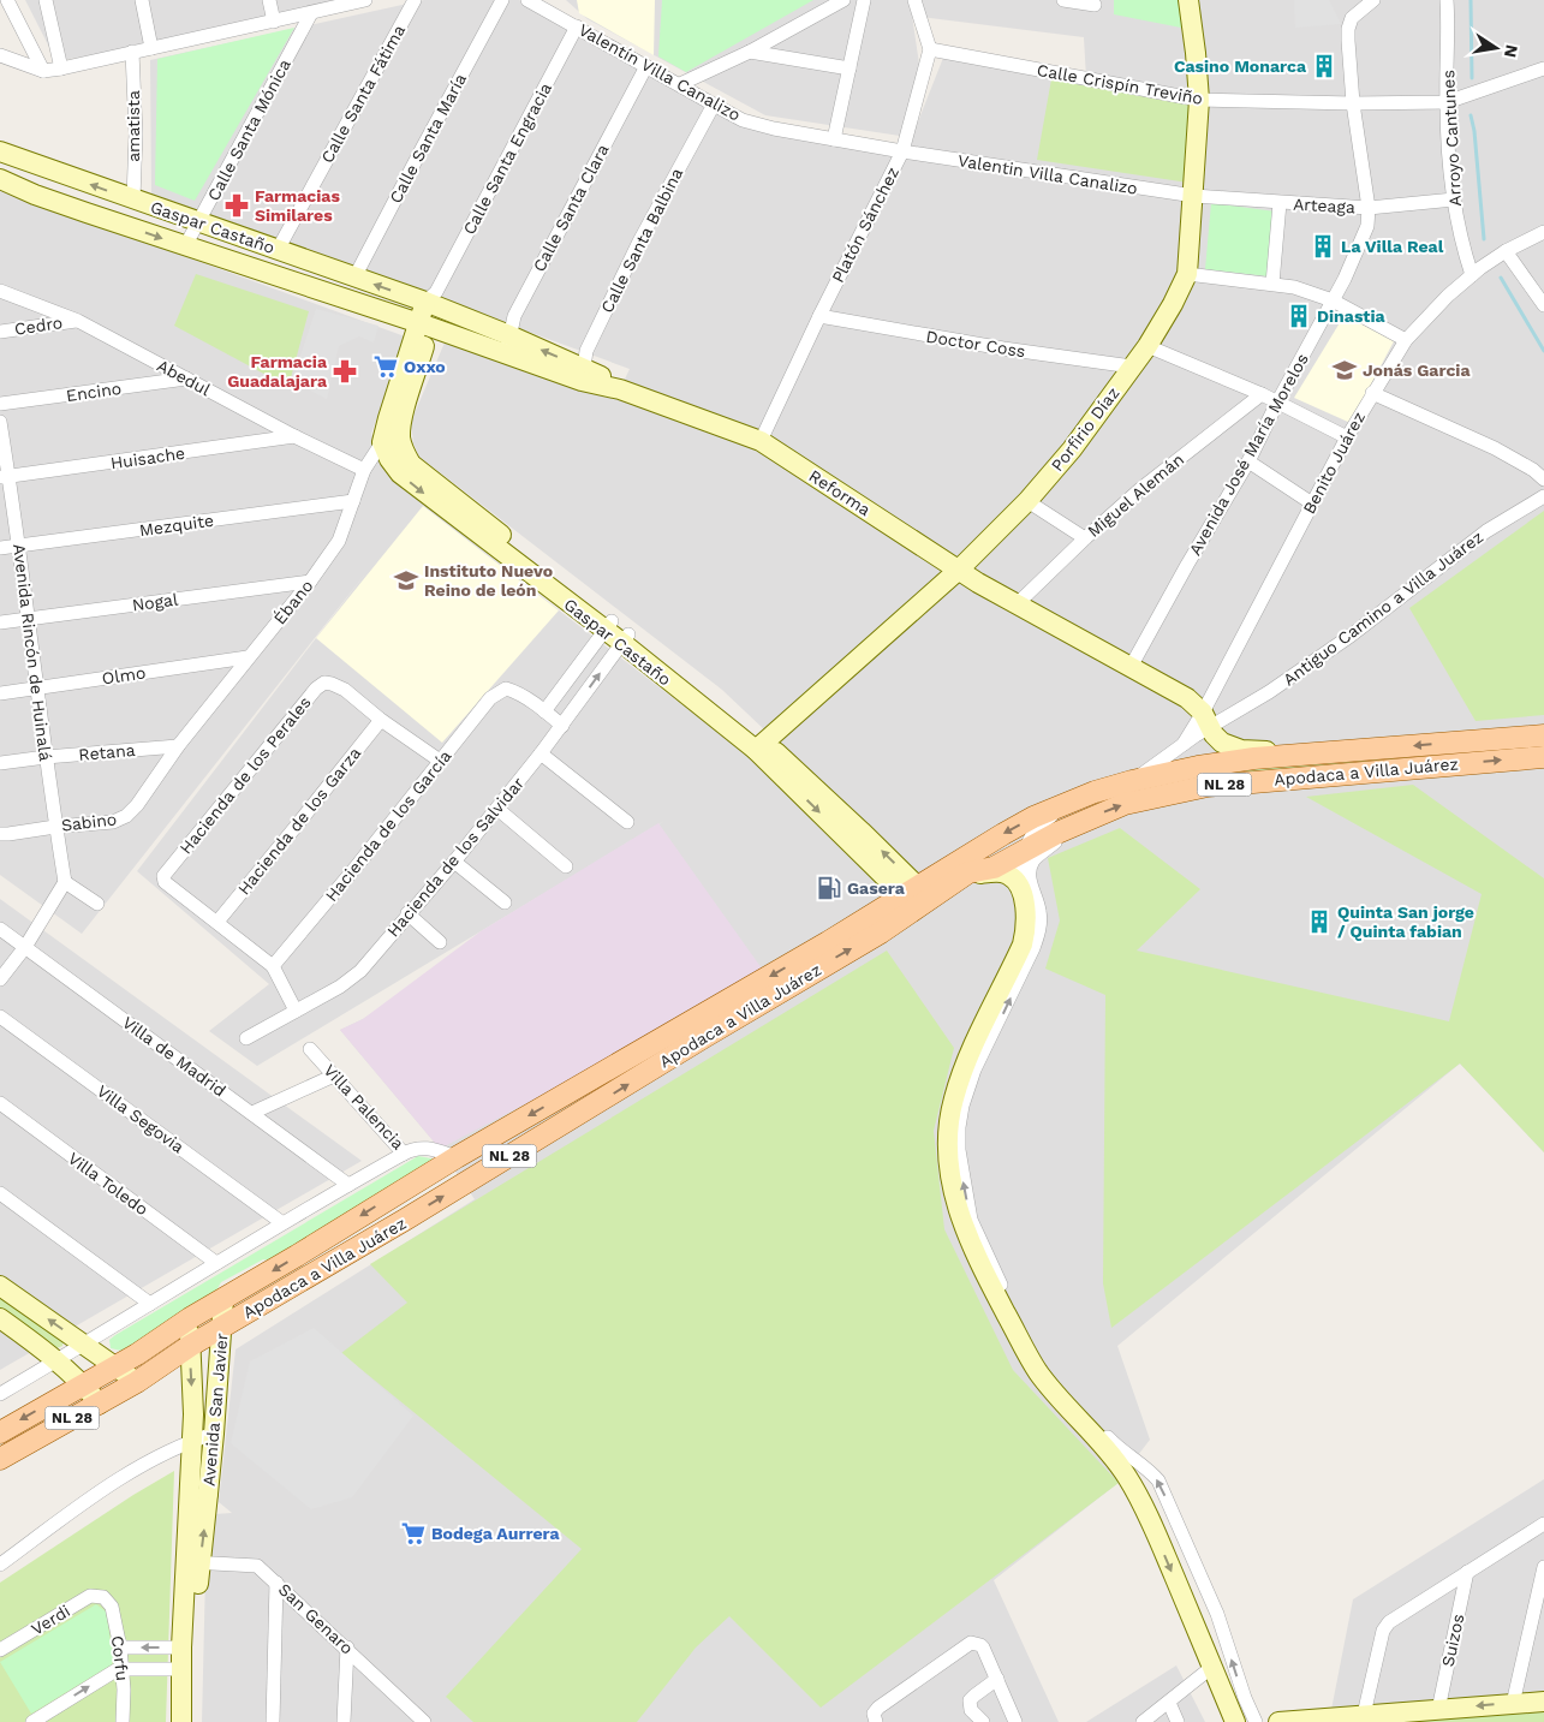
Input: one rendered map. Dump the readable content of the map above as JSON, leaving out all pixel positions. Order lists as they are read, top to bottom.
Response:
{
  "streets": {
    "main road": ["Apodaca a Villa Juárez", "NL 28"],
    "street": [
      "Valentín Villa Canalizo",
      "Calle Crispín Treviño",
      "Calle Santa Fátima",
      "amatista",
      "Calle Santa Mónica",
      "Calle Santa María",
      "Arroyo Cantunes",
      "Calle Santa Engracia",
      "Valentin Villa Canalizo",
      "Arteaga",
      "Calle Santa Clara",
      "Platón Sánchez",
      "Gaspar Castaño",
      "Calle Santa Balbina",
      "Cedro",
      "Doctor Coss",
      "Abedul",
      "Encino",
      "Porfirio Díaz",
      "Avenida José María Morelos",
      "Huisache",
      "Benito Juárez",
      "Reforma",
      "Miguel Alemán",
      "Mezquite",
      "Nogal",
      "Ébano",
      "Antiguo Camino a Villa Juárez",
      "Avenida Rincón de Huinalá",
      "Olmo",
      "Retana",
      "Hacienda de los Perales",
      "Hacienda de los Garza",
      "Sabino",
      "Hacienda de los García",
      "Hacienda de los Salvidar",
      "Villa de Madrid",
      "Villa Palencia",
      "Villa Segovia",
      "Villa Toledo",
      "Avenida San Javier",
      "San Genaro",
      "Verdi",
      "Suizos",
      "Corfu"
    ]
  },
  "crossings": [
    ["Valentín Villa Canalizo", "Calle Santa Engracia"],
    ["Valentín Villa Canalizo", "Valentin Villa Canalizo"],
    ["Valentín Villa Canalizo", "Calle Santa Clara"],
    ["Valentín Villa Canalizo", "Platón Sánchez"],
    ["Valentín Villa Canalizo", "Calle Santa Balbina"],
    ["Calle Crispín Treviño", "Arroyo Cantunes"],
    ["Calle Crispín Treviño", "Platón Sánchez"],
    ["Calle Crispín Treviño", "Porfirio Díaz"],
    ["Calle Crispín Treviño", "Avenida José María Morelos"],
    ["Calle Santa Fátima", "Gaspar Castaño"],
    ["amatista", "Gaspar Castaño"],
    ["Calle Santa Mónica", "Gaspar Castaño"],
    ["Calle Santa María", "Gaspar Castaño"],
    ["Arroyo Cantunes", "Arteaga"],
    ["Arroyo Cantunes", "Benito Juárez"],
    ["Calle Santa Engracia", "Gaspar Castaño"],
    ["Valentin Villa Canalizo", "Arteaga"],
    ["Valentin Villa Canalizo", "Platón Sánchez"],
    ["Valentin Villa Canalizo", "Porfirio Díaz"],
    ["Arteaga", "Porfirio Díaz"],
    ["Arteaga", "Avenida José María Morelos"],
    ["Calle Santa Clara", "Reforma"],
    ["Platón Sánchez", "Doctor Coss"],
    ["Platón Sánchez", "Reforma"],
    ["Gaspar Castaño", "Porfirio Díaz"],
    ["Gaspar Castaño", "Ébano"],
    ["Gaspar Castaño", "Apodaca a Villa Juárez"],
    ["Gaspar Castaño", "Hacienda de los Salvidar"],
    ["Calle Santa Balbina", "Reforma"],
    ["Cedro", "Abedul"],
    ["Doctor Coss", "Porfirio Díaz"],
    ["Abedul", "Encino"],
    ["Abedul", "Huisache"],
    ["Abedul", "Ébano"],
    ["Porfirio Díaz", "Reforma"],
    ["Avenida José María Morelos", "Reforma"],
    ["Huisache", "Avenida Rincón de Huinalá"],
    ["Benito Juárez", "Reforma"],
    ["Benito Juárez", "Antiguo Camino a Villa Juárez"],
    ["Reforma", "Miguel Alemán"],
    ["Reforma", "Antiguo Camino a Villa Juárez"],
    ["Reforma", "Apodaca a Villa Juárez"],
    ["Mezquite", "Ébano"],
    ["Mezquite", "Avenida Rincón de Huinalá"],
    ["Nogal", "Ébano"],
    ["Nogal", "Avenida Rincón de Huinalá"],
    ["Ébano", "Olmo"],
    ["Ébano", "Retana"],
    ["Ébano", "Sabino"],
    ["Antiguo Camino a Villa Juárez", "Apodaca a Villa Juárez"],
    ["Avenida Rincón de Huinalá", "Olmo"],
    ["Avenida Rincón de Huinalá", "Retana"],
    ["Avenida Rincón de Huinalá", "Sabino"],
    ["Retana", "Sabino"],
    ["Apodaca a Villa Juárez", "Villa Palencia"],
    ["Apodaca a Villa Juárez", "Avenida San Javier"],
    ["Hacienda de los Perales", "Hacienda de los Garza"],
    ["Verdi", "Corfu"]
  ],
  "places": {
    "building": [
      "Casino Monarca",
      "La Villa Real",
      "Dinastia",
      "Quinta San jorge / Quinta fabian"
    ],
    "pharmacy": ["Farmacias Similares", "Farmacia Guadalajara"],
    "supermarket": ["Oxxo", "Bodega Aurrera"],
    "school or university": ["Jonás Garcia", "Instituto Nuevo Reino de león"],
    "fuel station": ["Gasera"]
  },
  "north": "right"
}
